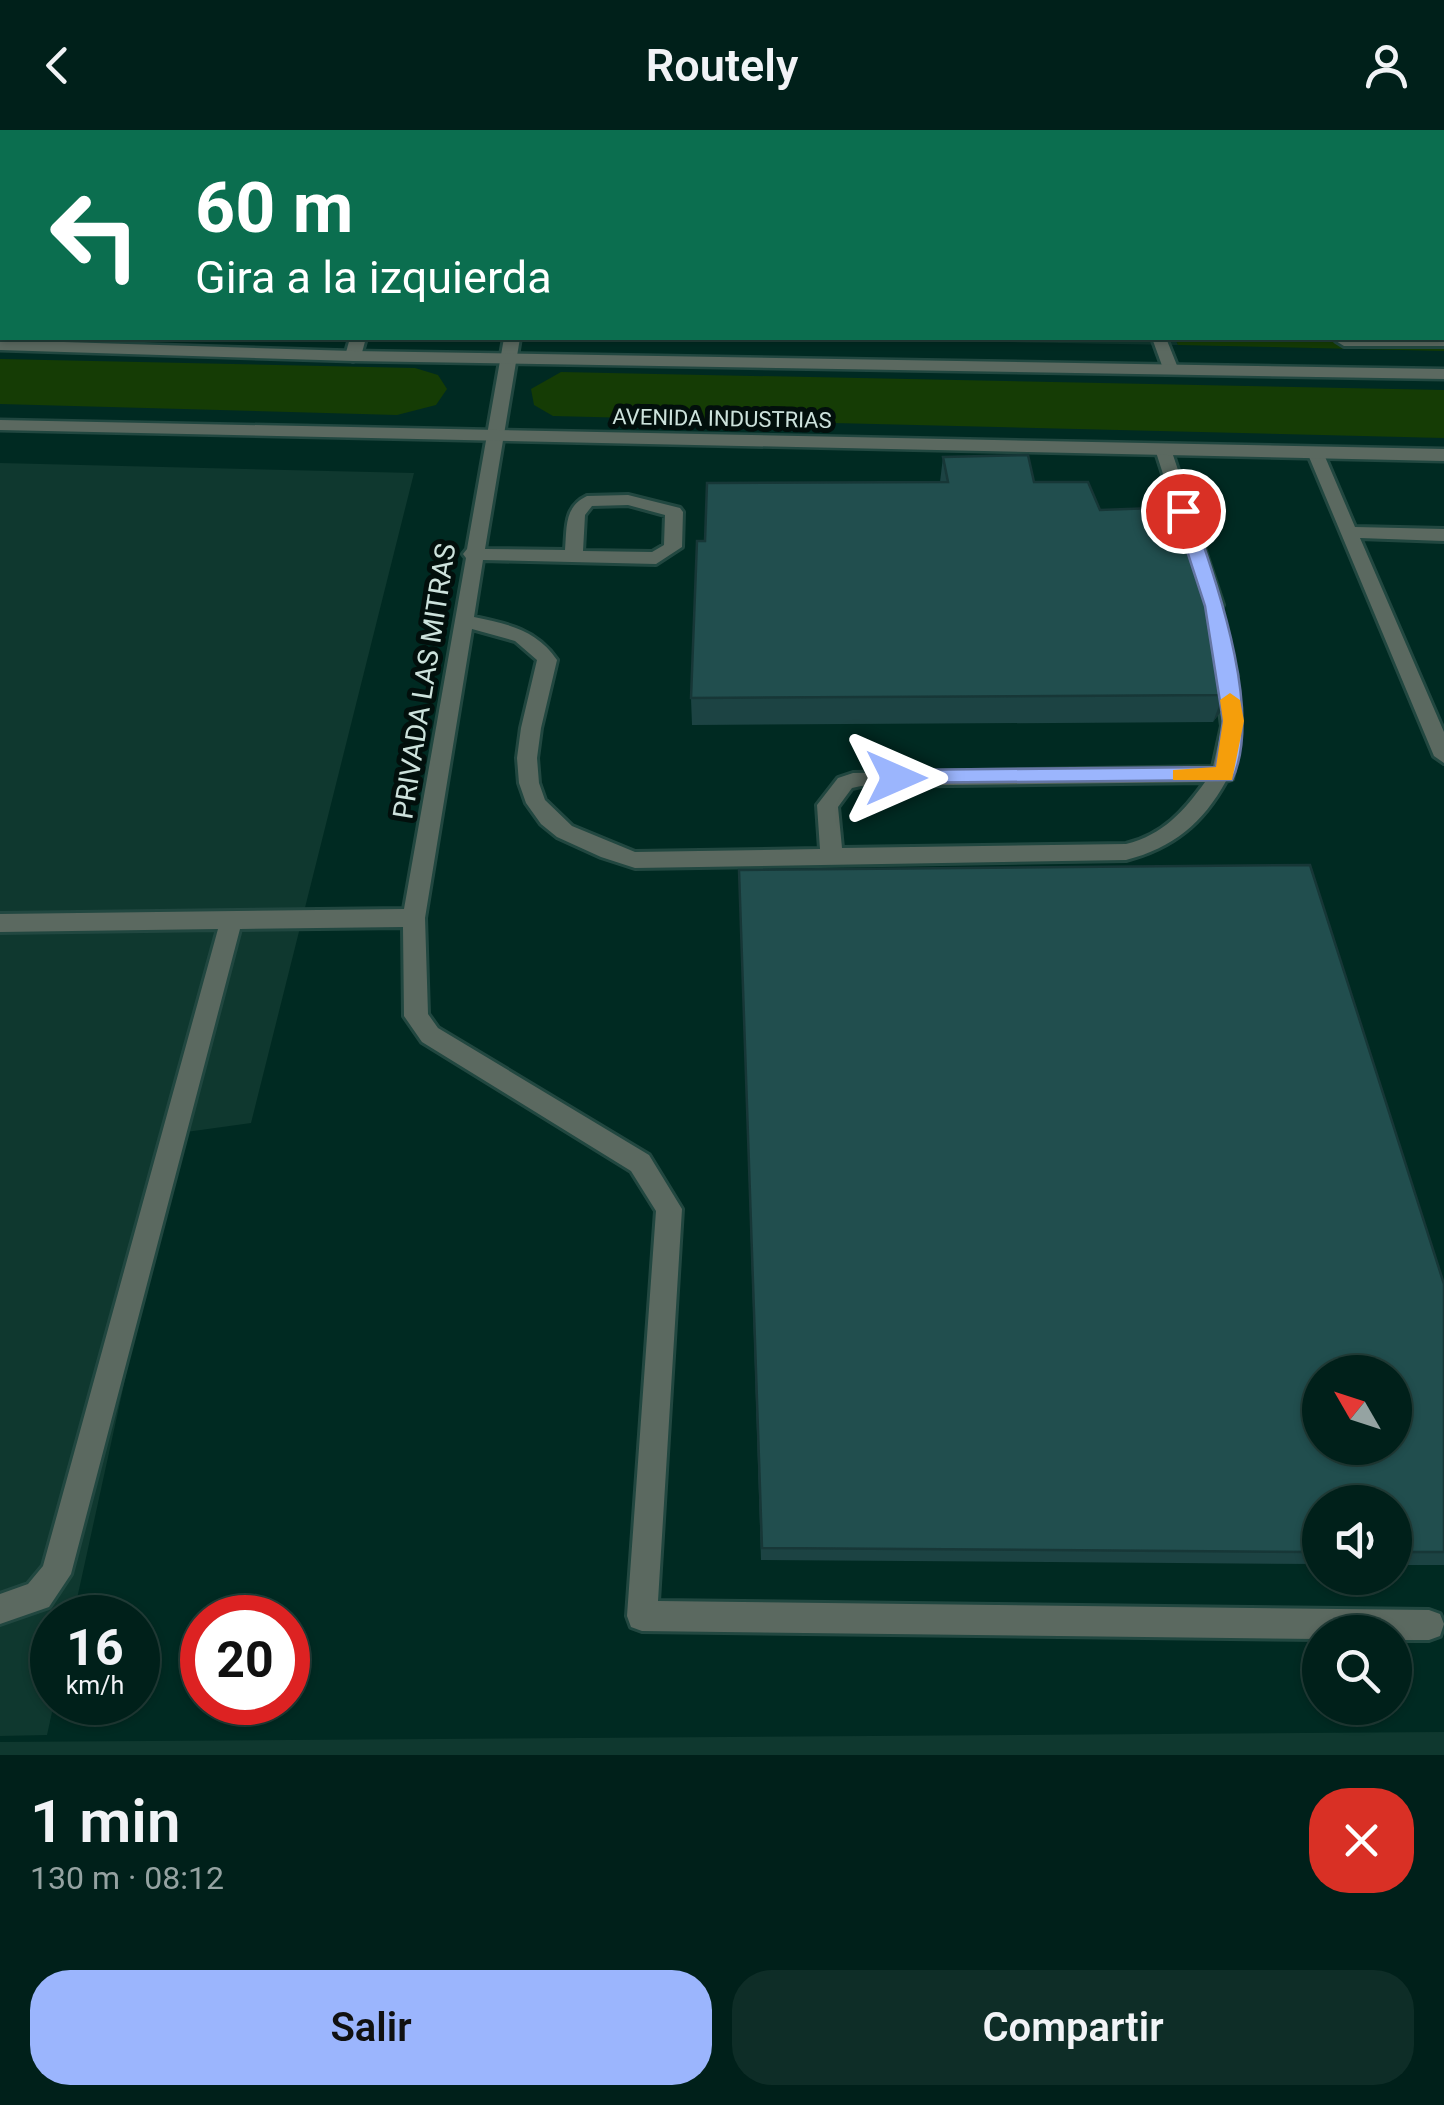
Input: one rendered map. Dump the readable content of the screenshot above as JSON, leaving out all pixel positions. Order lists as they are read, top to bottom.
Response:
{
  "streets": {
    "street": ["AVENIDA INDUSTRIAS"],
    "lane": ["PRIVADA LAS MITRAS"]
  },
  "crossings": [
    ["AVENIDA INDUSTRIAS", "PRIVADA LAS MITRAS"]
  ],
  "north": "top left",
  "page": {
    "header": "Routely",
    "turn": ["60 m", "Gira a la izquierda"],
    "speed": "16 km/h",
    "limit": "20",
    "heading": ["1 min", "130 m · 08:12"],
    "buttons": ["Salir", "Compartir"]
  }
}
